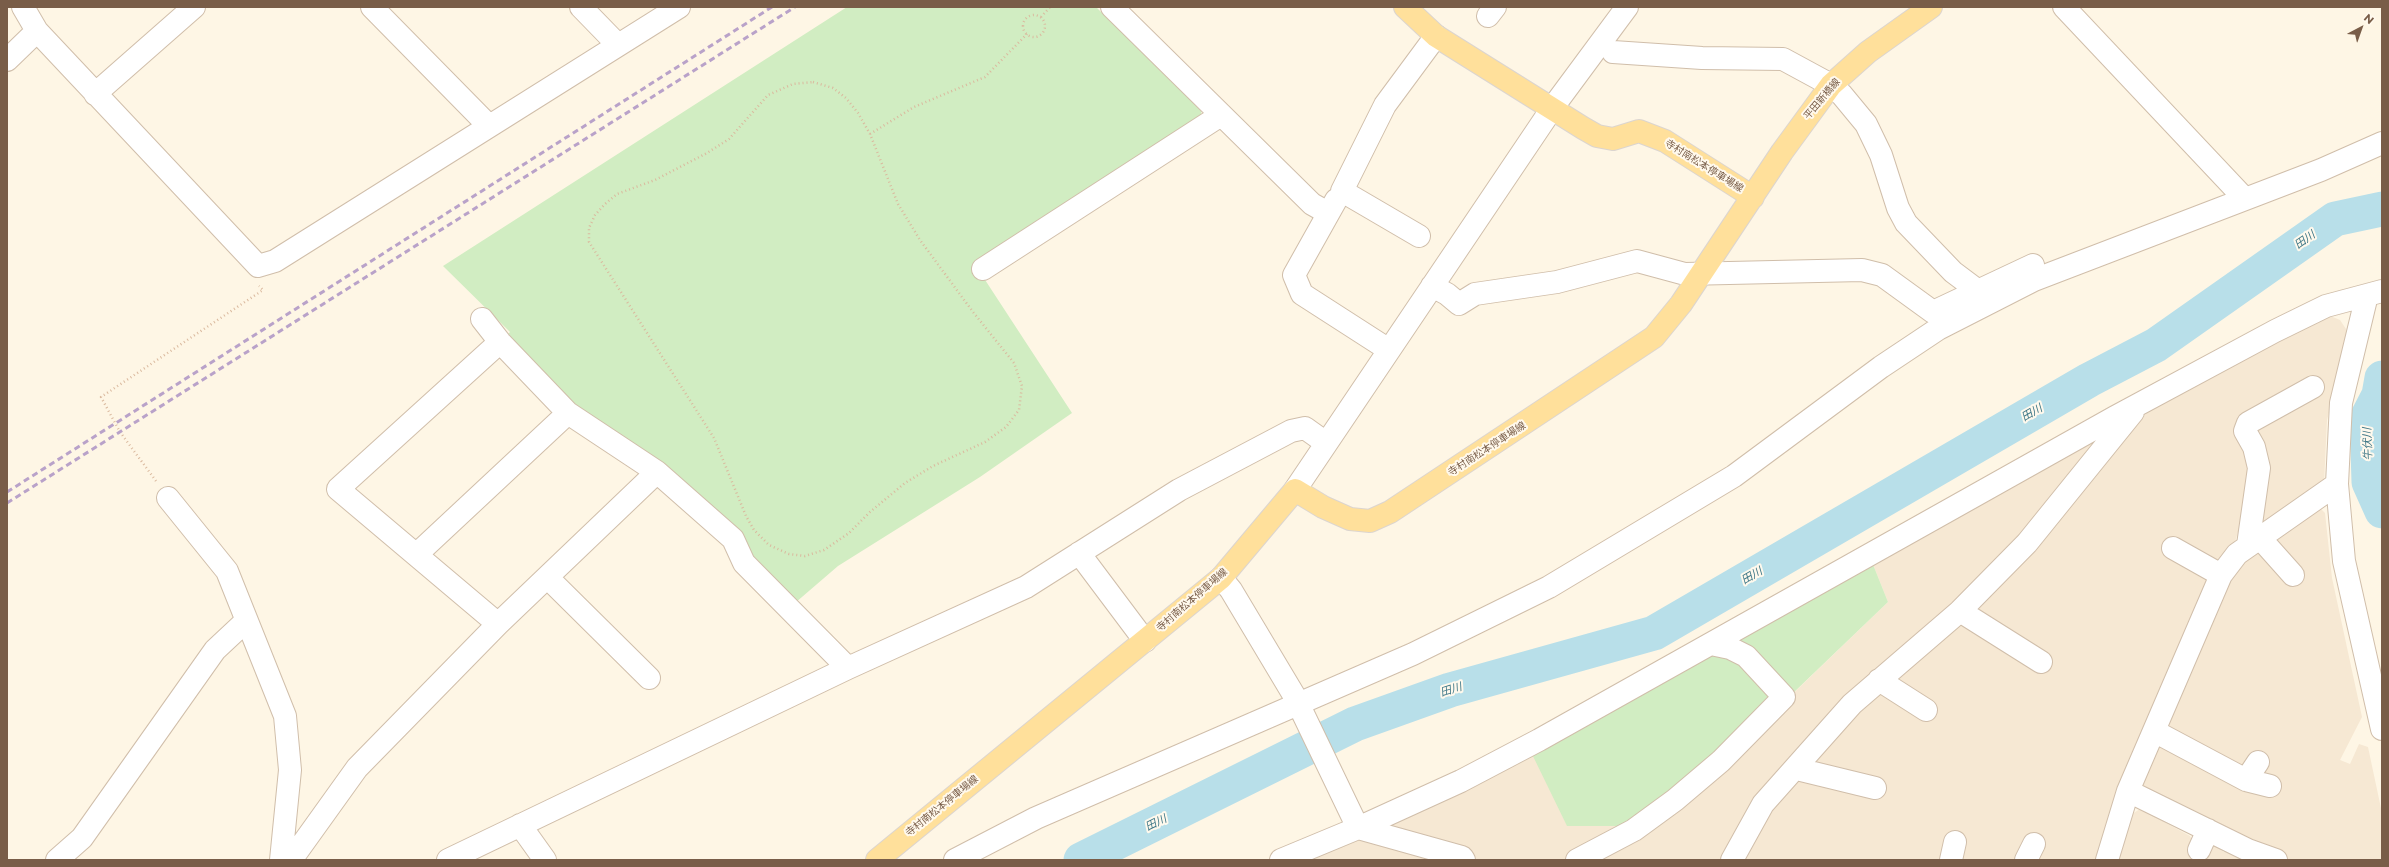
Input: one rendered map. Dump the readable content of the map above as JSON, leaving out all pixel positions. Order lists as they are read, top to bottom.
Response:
{
  "streets": {
    "main road": ["平田新橋線", "寺村南松本停車場線"]
  },
  "crossings": [
    ["平田新橋線", "寺村南松本停車場線"]
  ],
  "water": ["田川", "牛伏川"],
  "north": "top right"
}
